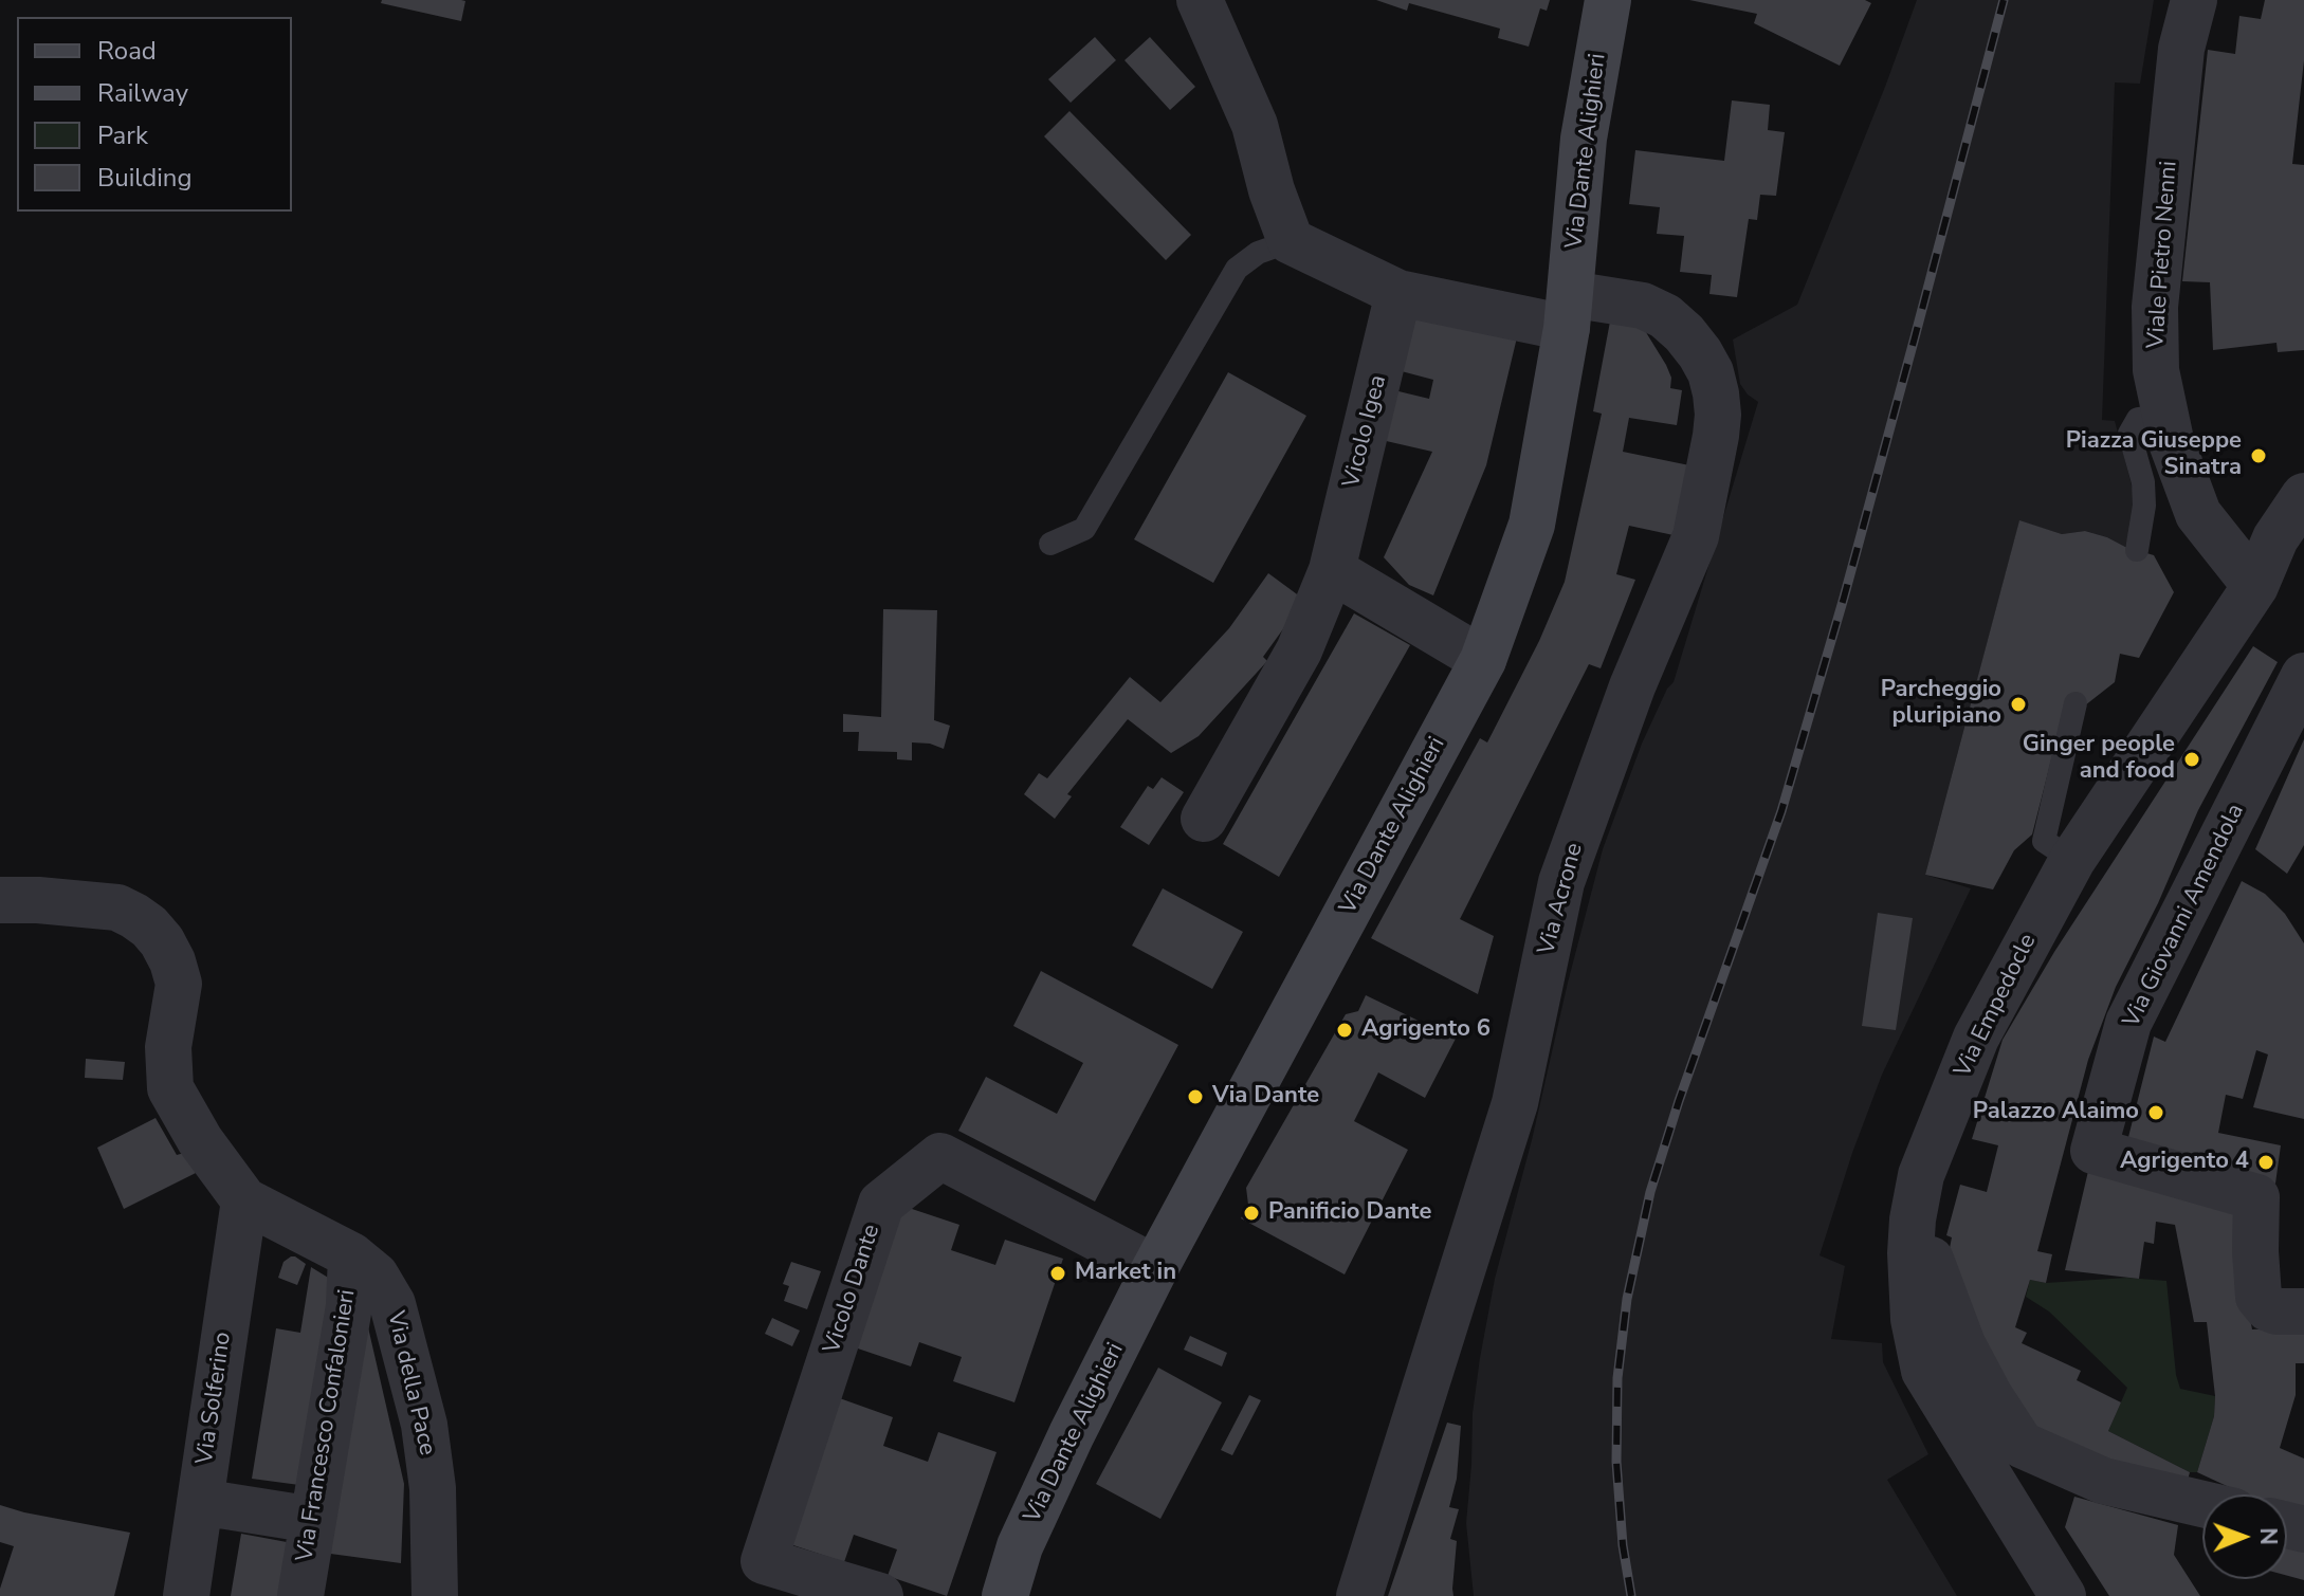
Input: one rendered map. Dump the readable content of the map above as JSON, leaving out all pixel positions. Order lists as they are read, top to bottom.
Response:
{
  "streets": {
    "street": [
      "Via Dante Alighieri",
      "Viale Pietro Nenni",
      "Vicolo Igea",
      "Via Acrone",
      "Via Giovanni Amendola",
      "Via Empedocle",
      "Vicolo Dante",
      "Via della Pace",
      "Via Solferino",
      "Via Francesco Confalonieri"
    ]
  },
  "crossings": [
    ["Via Dante Alighieri", "Via Acrone"],
    ["Via Dante Alighieri", "Vicolo Dante"],
    ["Viale Pietro Nenni", "Via Empedocle"],
    ["Vicolo Igea", "Via Acrone"],
    ["Via della Pace", "Via Solferino"],
    ["Via della Pace", "Via Francesco Confalonieri"]
  ],
  "places": [
    "Piazza Giuseppe Sinatra",
    "Parcheggio pluripiano",
    "Ginger people and food",
    "Agrigento 6",
    "Via Dante",
    "Palazzo Alaimo",
    "Agrigento 4",
    "Panificio Dante",
    "Market in"
  ],
  "legend": [
    "Road",
    "Railway",
    "Park",
    "Building"
  ],
  "north": "right"
}
